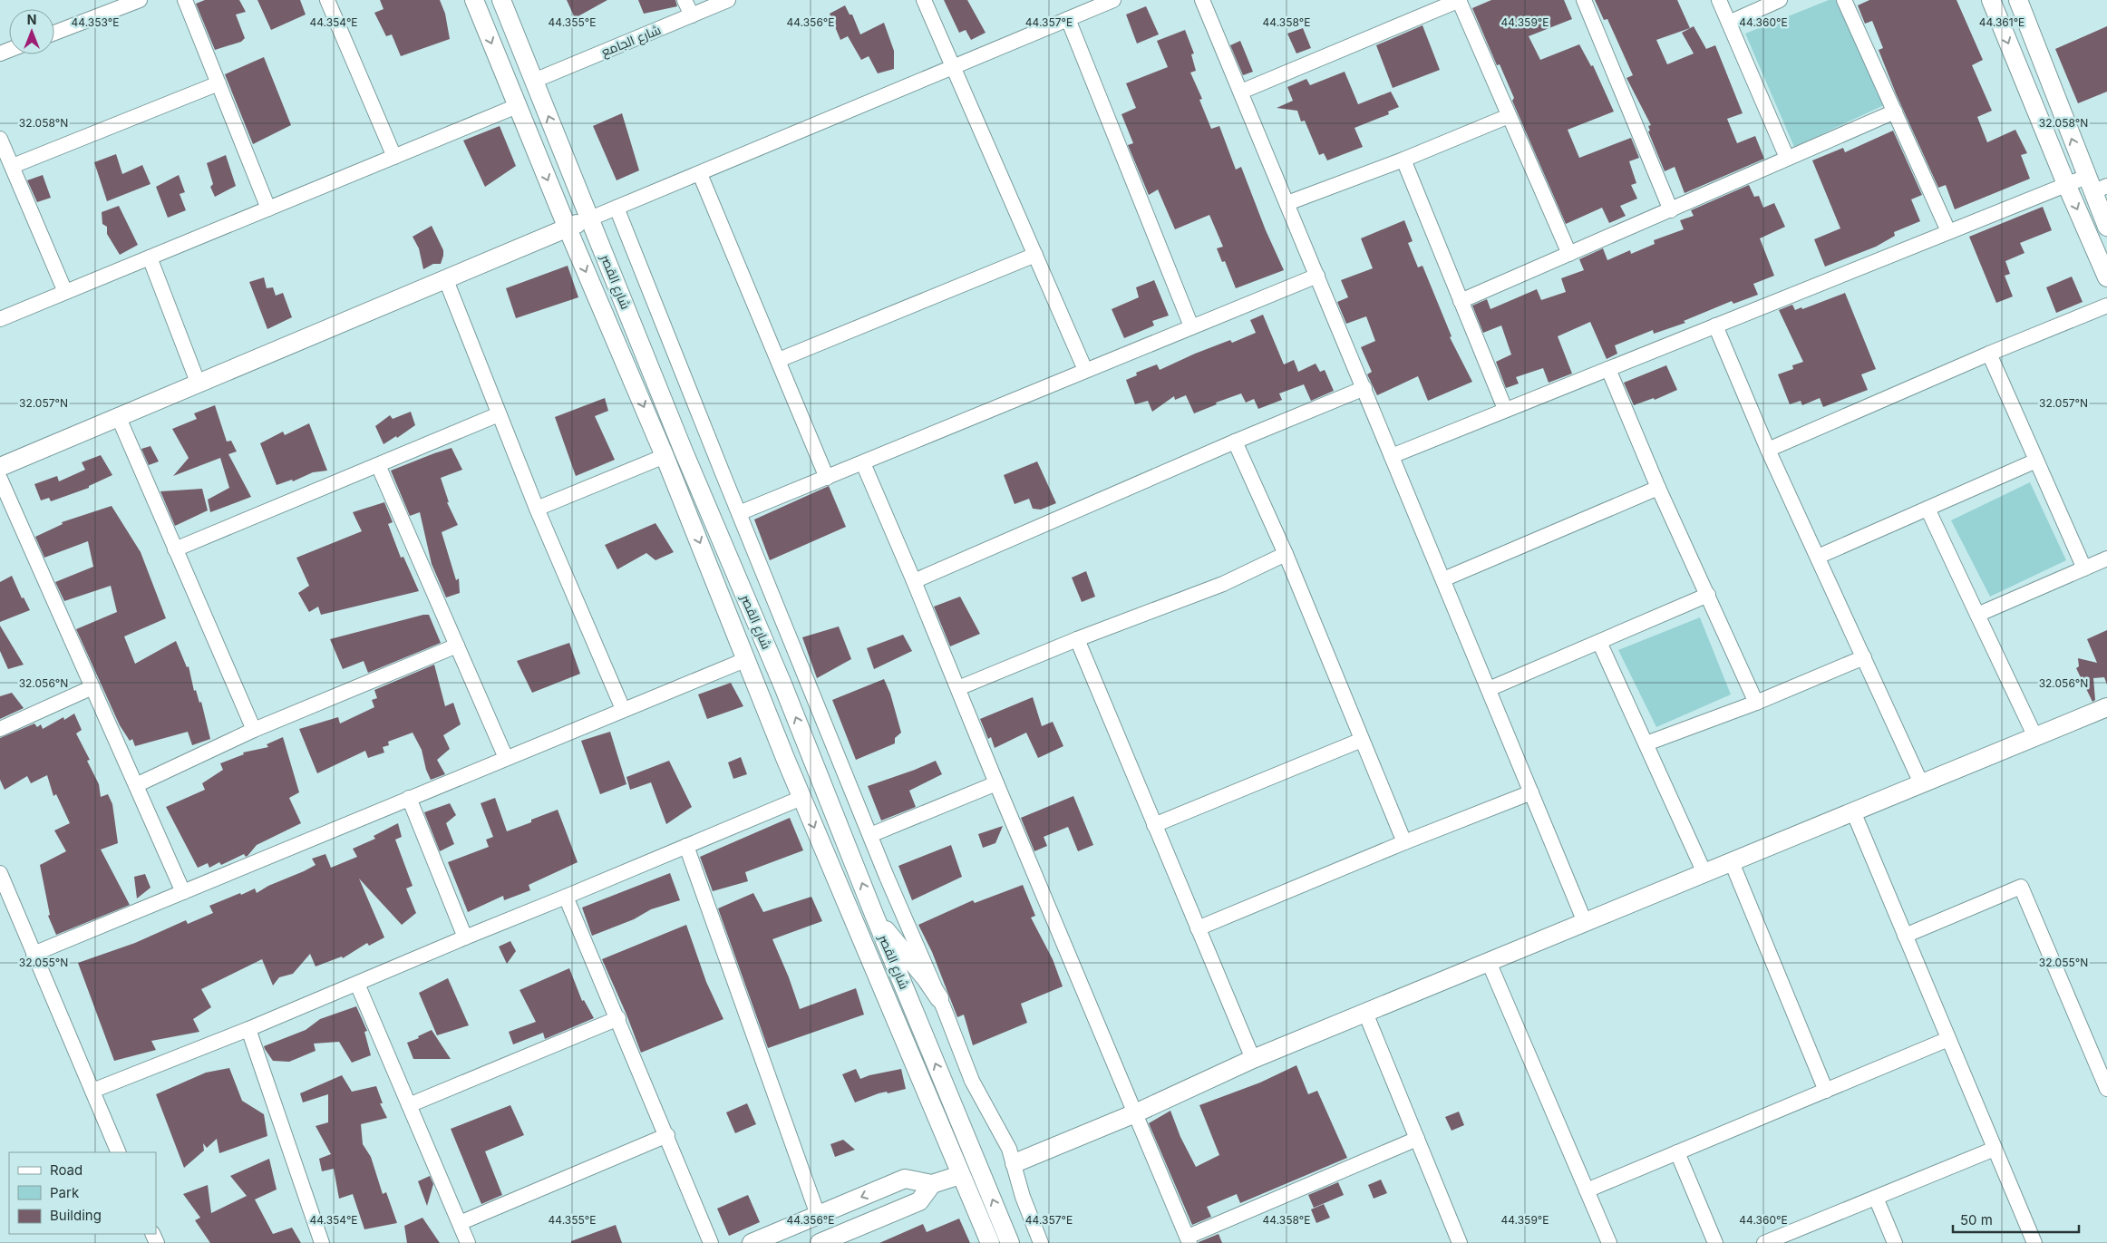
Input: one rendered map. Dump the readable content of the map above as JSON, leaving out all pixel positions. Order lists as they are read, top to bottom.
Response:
{
  "streets": {
    "street": ["شارع الجامع", "شارع القصر"]
  },
  "crossings": [
    ["شارع الجامع", "شارع القصر"]
  ],
  "legend": ["Road", "Park", "Building"],
  "scale_bar": "50 m",
  "north": "top",
  "coordinates": [
    "44.353°E",
    "44.354°E",
    "44.355°E",
    "44.356°E",
    "44.357°E",
    "44.358°E",
    "44.359°E",
    "44.360°E",
    "44.361°E",
    "32.058°N",
    "32.057°N",
    "32.056°N",
    "32.055°N"
  ]
}
